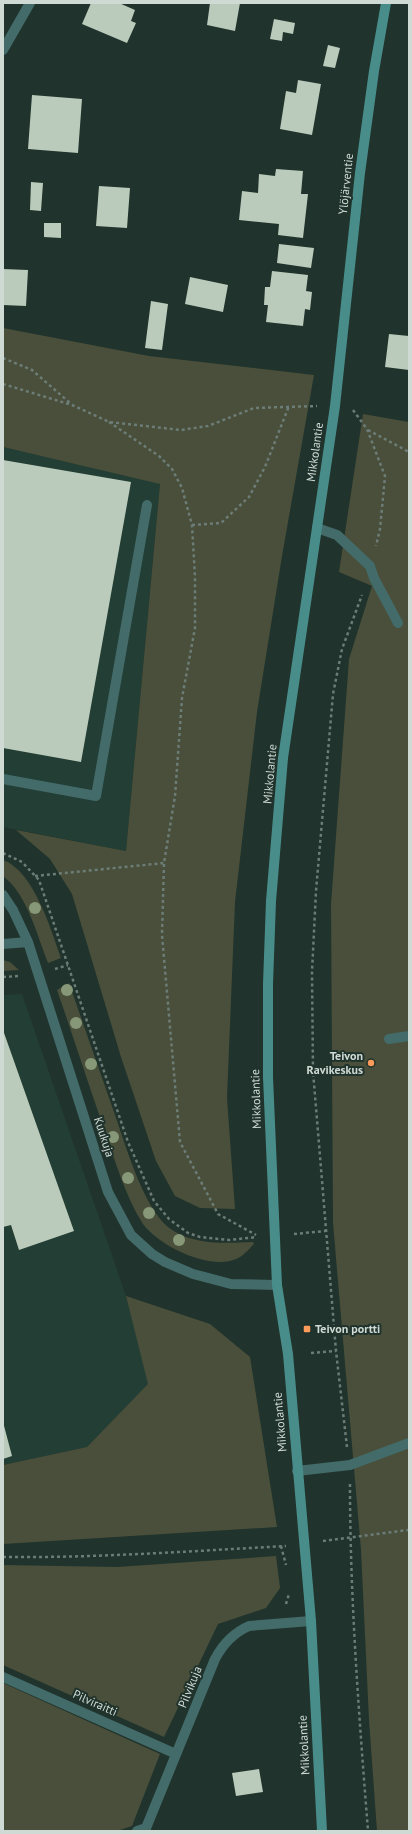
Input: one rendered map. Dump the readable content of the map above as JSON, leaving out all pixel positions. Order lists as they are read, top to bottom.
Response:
{
  "streets": {
    "main road": ["Ylöjärventie", "Mikkolantie"],
    "street": ["Kuukuja", "Pilvikuja", "Pilviraitti"]
  },
  "crossings": [
    ["Ylöjärventie", "Mikkolantie"],
    ["Mikkolantie", "Kuukuja"],
    ["Mikkolantie", "Pilvikuja"],
    ["Pilvikuja", "Pilviraitti"]
  ],
  "places": {
    "other": ["Teivon Ravikeskus"],
    "transit": ["Teivon portti"]
  }
}
